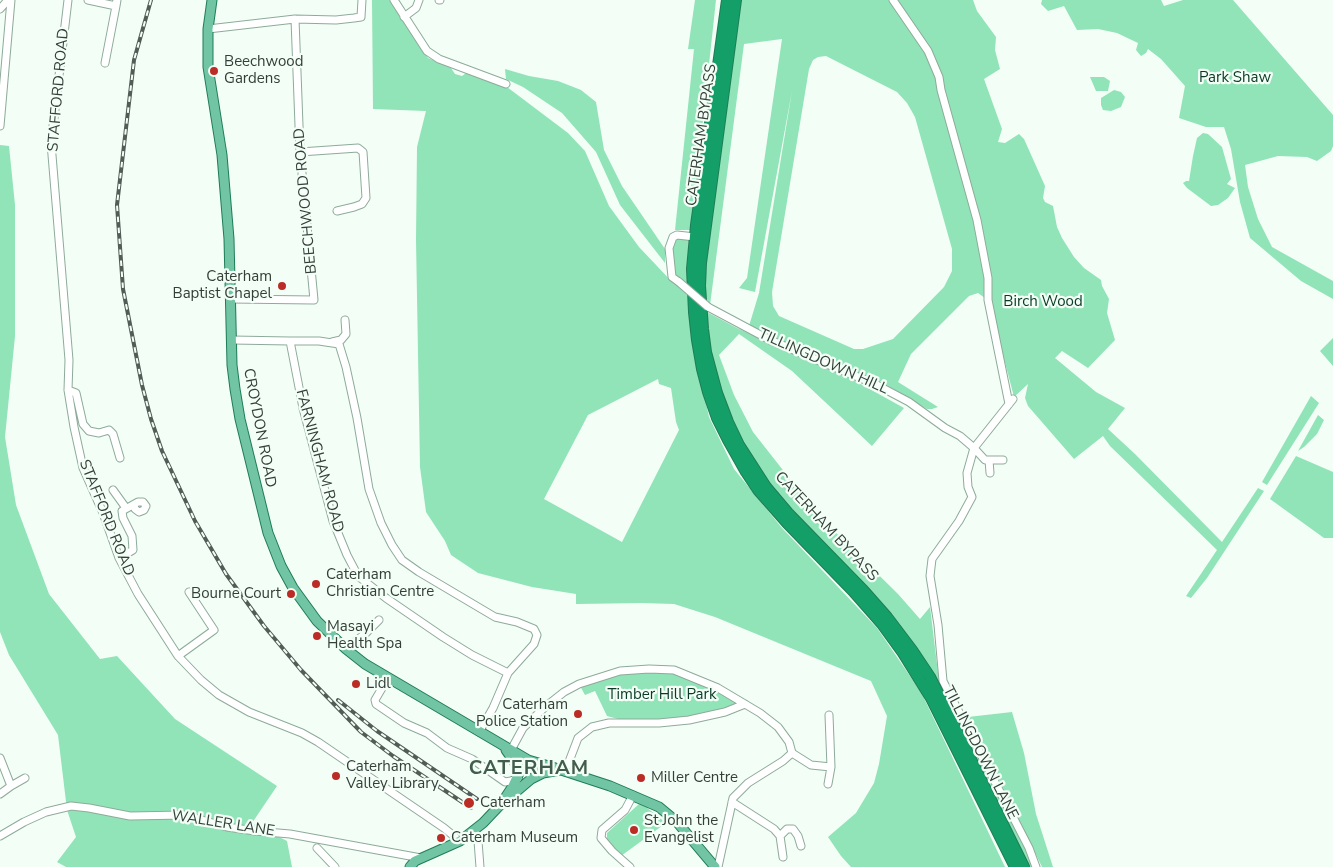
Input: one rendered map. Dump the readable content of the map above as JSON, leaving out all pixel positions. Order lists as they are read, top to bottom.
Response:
{
  "streets": {
    "highway": ["CATERHAM BYPASS"],
    "main road": ["CROYDON ROAD"],
    "street": [
      "STAFFORD ROAD",
      "BEECHWOOD ROAD",
      "TILLINGDOWN HILL",
      "FARNINGHAM ROAD",
      "TILLINGDOWN LANE",
      "WALLER LANE"
    ]
  },
  "crossings": [
    ["CATERHAM BYPASS", "TILLINGDOWN HILL"],
    ["BEECHWOOD ROAD", "CROYDON ROAD"],
    ["TILLINGDOWN HILL", "TILLINGDOWN LANE"]
  ],
  "districts": ["CATERHAM"],
  "parks": ["Park Shaw", "Birch Wood", "Timber Hill Park"],
  "places": [
    "Beechwood Gardens",
    "Caterham Baptist Chapel",
    "Caterham Christian Centre",
    "Bourne Court",
    "Masayi Health Spa",
    "Lidl",
    "Caterham Police Station",
    "Caterham Valley Library",
    "Miller Centre",
    "Caterham",
    "St John the Evangelist",
    "Caterham Museum"
  ]
}
